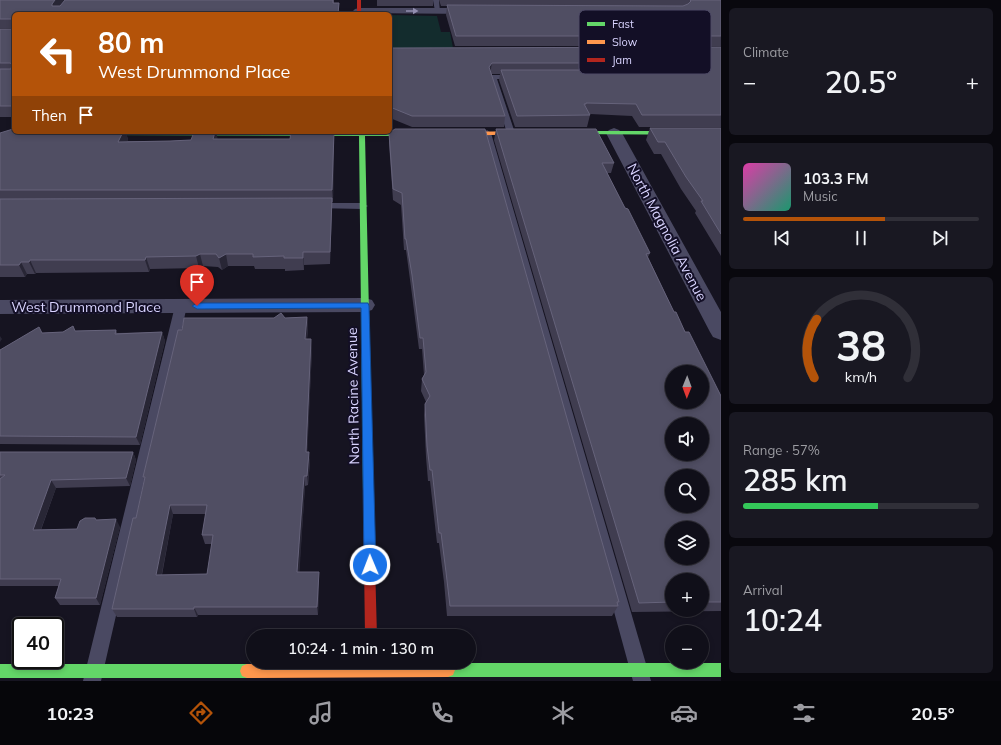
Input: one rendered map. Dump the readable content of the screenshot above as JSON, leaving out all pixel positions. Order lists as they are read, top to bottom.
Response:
{
  "streets": {
    "street": ["North Magnolia Avenue", "West Drummond Place", "North Racine Avenue"]
  },
  "crossings": [
    ["West Drummond Place", "North Racine Avenue"]
  ],
  "legend": ["Fast", "Slow", "Jam"],
  "north": "bottom",
  "page": {
    "tile": [
      "Climate",
      ["Range · 57%", "285 km"],
      ["Arrival", "10:24"]
    ],
    "turn": ["80 m", "West Drummond Place"],
    "heat": ["−", "20.5°", "+"],
    "then": "Then",
    "song": ["103.3 FM", "Music"],
    "map_buttons": ["+", "−"],
    "limit": "40",
    "trip": "10:24 · 1 min · 130 m",
    "tabs": ["10:23", "20.5°"],
    "gauge": ["38", "km/h"]
  }
}
